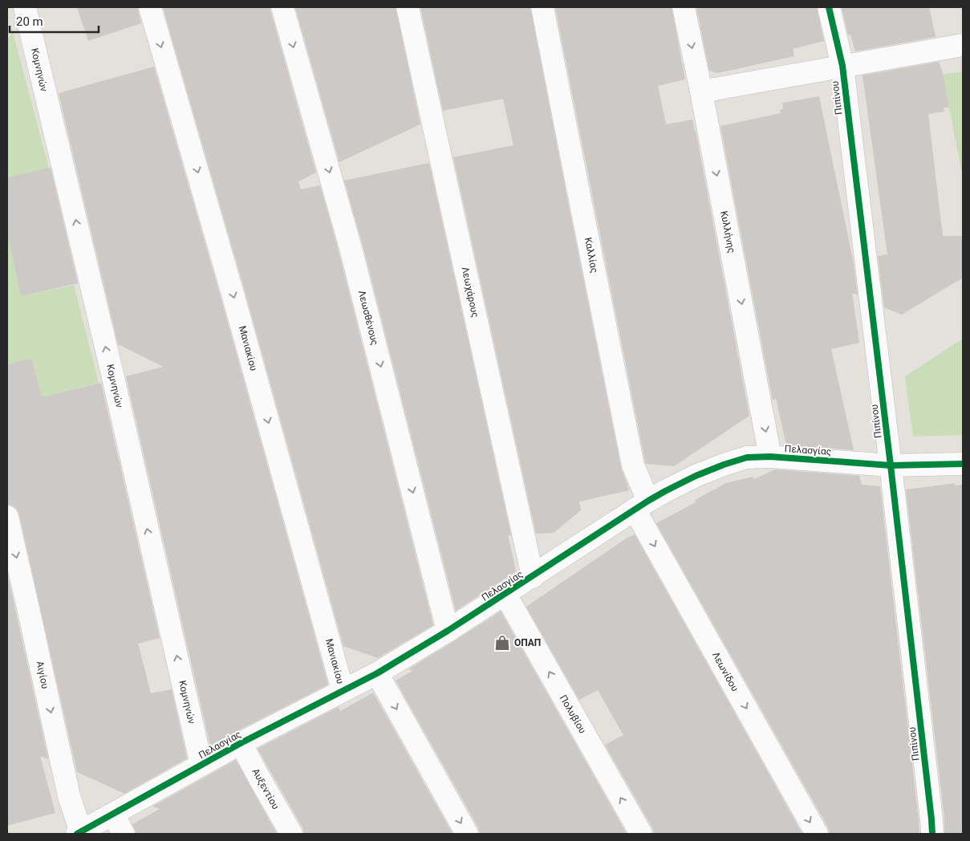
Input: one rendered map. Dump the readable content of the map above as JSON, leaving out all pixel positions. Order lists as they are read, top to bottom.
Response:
{
  "streets": {
    "street": [
      "Κομνηνών",
      "Πιπίνου",
      "Κυλλήνης",
      "Καλλίας",
      "Λεωχάρους",
      "Λεωσθένους",
      "Μανιακίου",
      "Πελασγίας",
      "Λεωνίδου",
      "Αιγίου",
      "Πολυβίου",
      "Αυξεντίου"
    ]
  },
  "crossings": [
    ["Κομνηνών", "Πελασγίας"],
    ["Πιπίνου", "Πελασγίας"],
    ["Κυλλήνης", "Πελασγίας"],
    ["Καλλίας", "Πελασγίας"],
    ["Καλλίας", "Λεωνίδου"],
    ["Λεωχάρους", "Πελασγίας"],
    ["Λεωσθένους", "Πελασγίας"],
    ["Μανιακίου", "Πελασγίας"],
    ["Πελασγίας", "Λεωνίδου"],
    ["Πελασγίας", "Αιγίου"],
    ["Πελασγίας", "Πολυβίου"],
    ["Πελασγίας", "Αυξεντίου"]
  ],
  "one_way": [
    "Κομνηνών",
    "Κυλλήνης",
    "Λεωσθένους",
    "Μανιακίου",
    "Λεωνίδου",
    "Αιγίου"
  ],
  "places": {
    "shop": ["ΟΠΑΠ"]
  },
  "scale_bar": "20 m"
}
